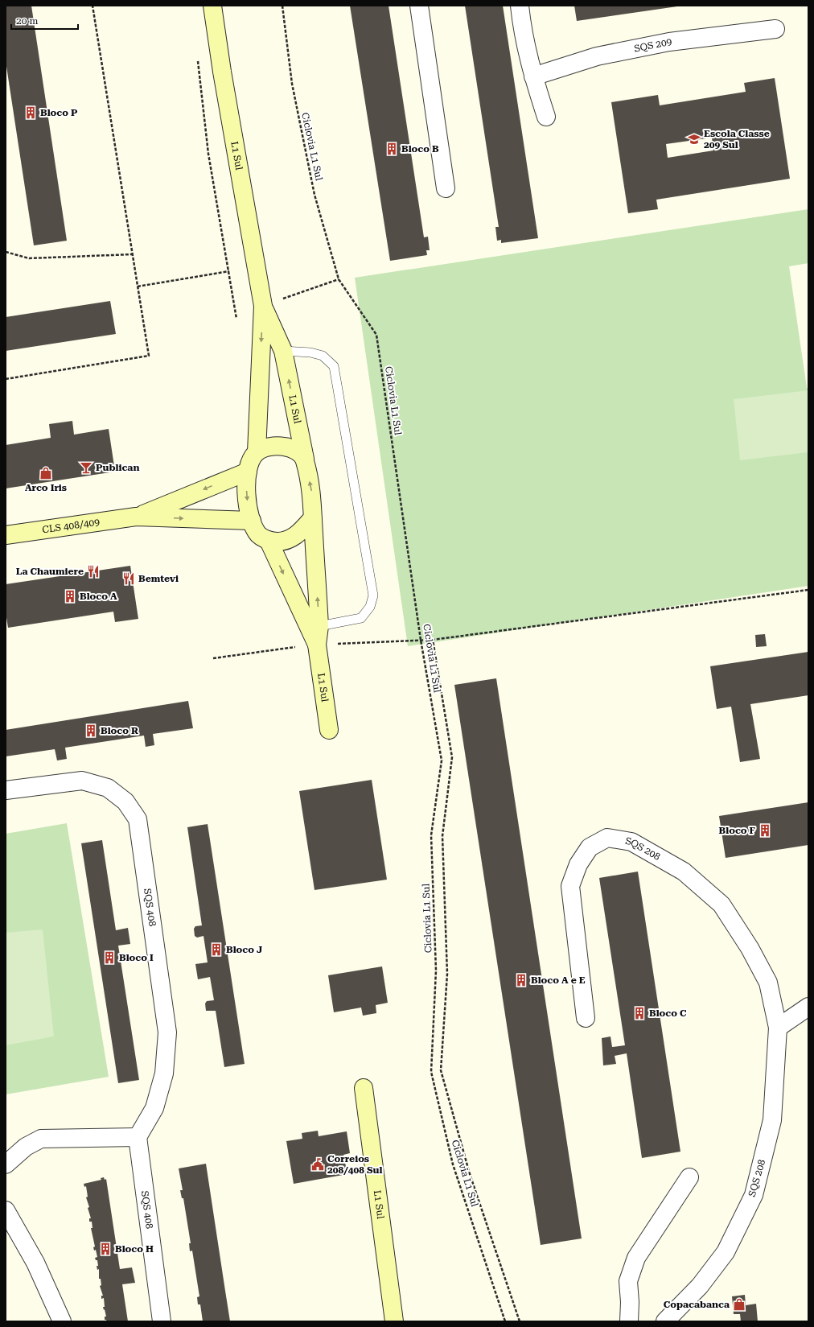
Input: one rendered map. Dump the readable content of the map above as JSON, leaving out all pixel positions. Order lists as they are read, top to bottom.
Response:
{
  "streets": {
    "street": [
      "SQS 209",
      "L1 Sul",
      "CLS 408/409",
      "SQS 208",
      "SQS 408"
    ],
    "path": ["Ciclovia L1 Sul"]
  },
  "crossings": [
    ["L1 Sul", "CLS 408/409"]
  ],
  "places": {
    "building": [
      "Bloco P",
      "Bloco B",
      "Bloco A",
      "Bloco R",
      "Bloco F",
      "Bloco J",
      "Bloco I",
      "Bloco A e E",
      "Bloco C",
      "Bloco H"
    ],
    "school or university": ["Escola Classe 209 Sul"],
    "bar": ["Publican"],
    "shop": ["Arco Iris", "Copacabanca"],
    "restaurant": ["La Chaumiere", "Bemtevi"],
    "public building": ["Correios 208/408 Sul"]
  },
  "scale_bar": "20 m"
}
